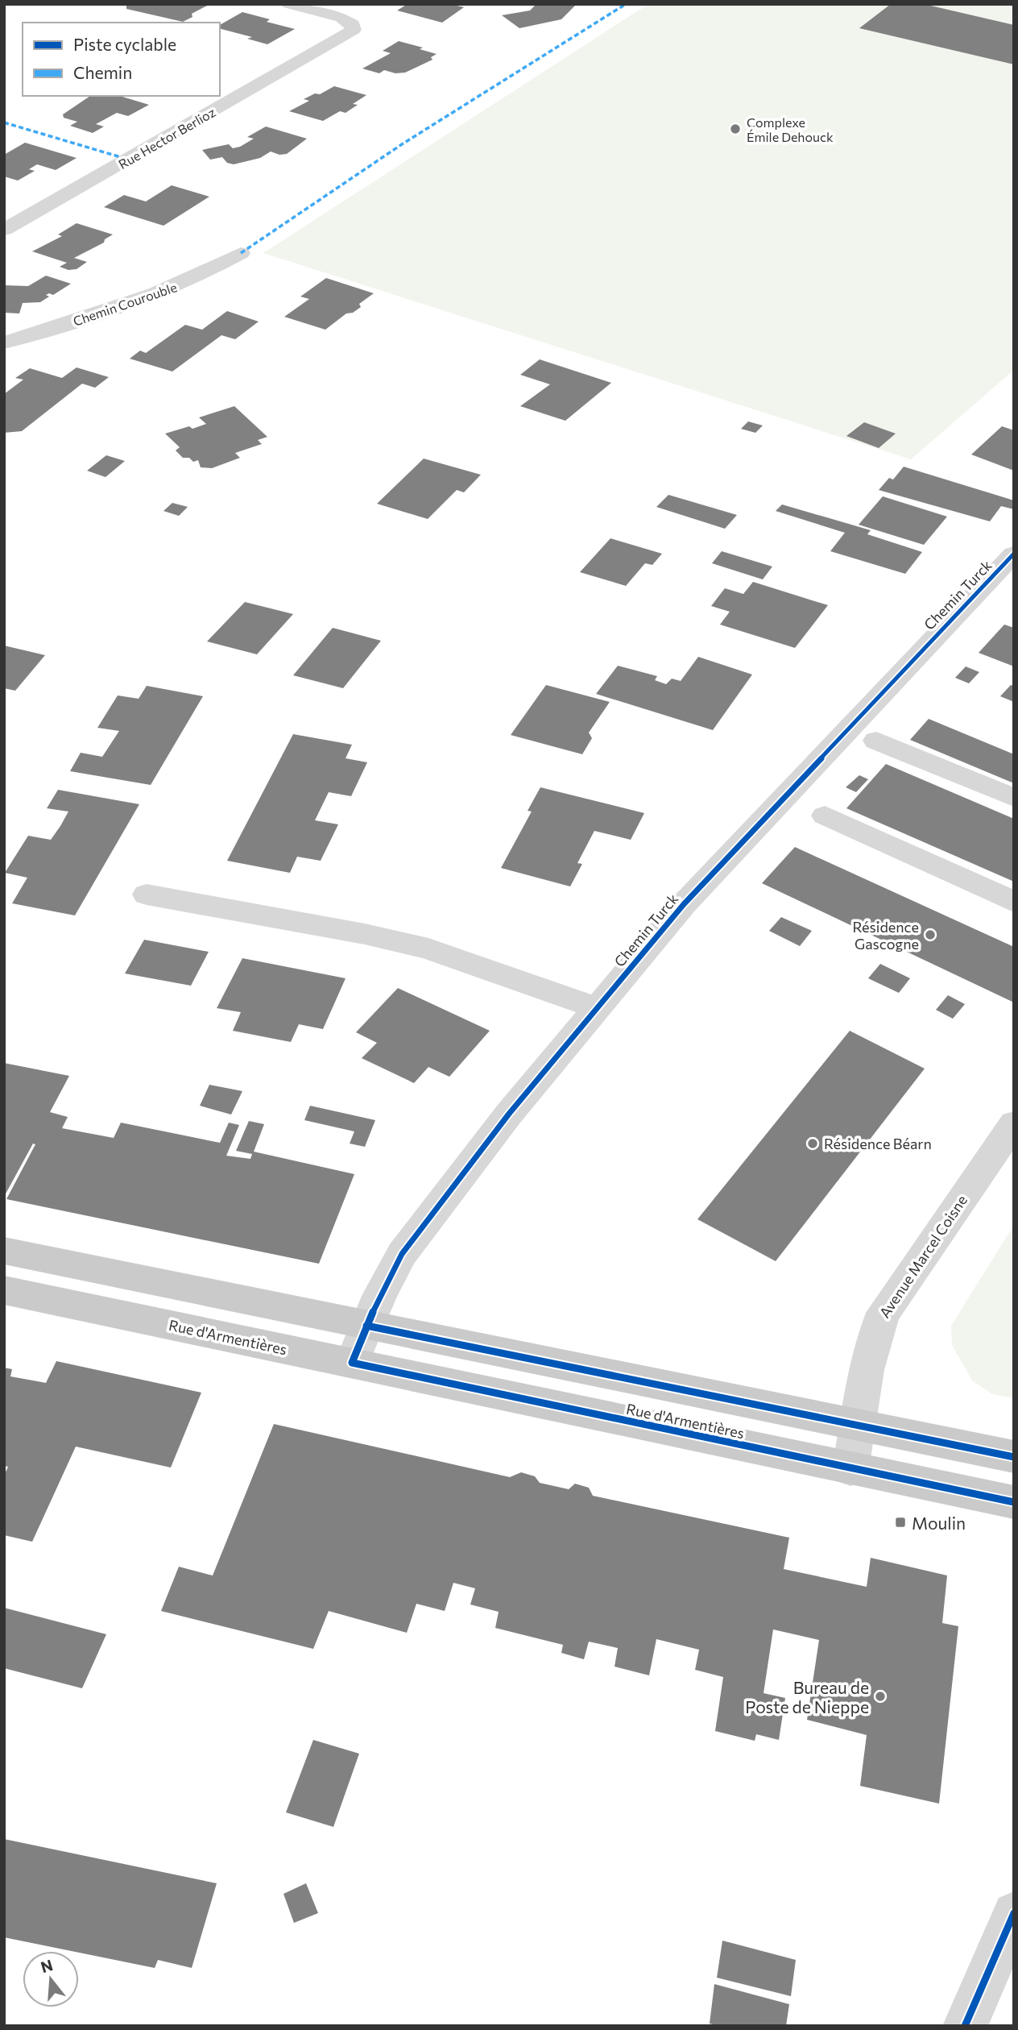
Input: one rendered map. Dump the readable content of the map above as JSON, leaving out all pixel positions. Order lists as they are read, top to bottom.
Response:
{
  "streets": {
    "main road": ["Rue d'Armentières"],
    "street": [
      "Rue Hector Berlioz",
      "Chemin Courouble",
      "Chemin Turck",
      "Avenue Marcel Coisne"
    ]
  },
  "crossings": [
    ["Chemin Turck", "Rue d'Armentières"],
    ["Avenue Marcel Coisne", "Rue d'Armentières"]
  ],
  "places": {
    "other": [
      "Complexe Émile Dehouck",
      "Résidence Gascogne",
      "Résidence Béarn",
      "Bureau de Poste de Nieppe"
    ],
    "transit": ["Moulin"]
  },
  "legend": ["Piste cyclable", "Chemin"],
  "north": "top"
}
